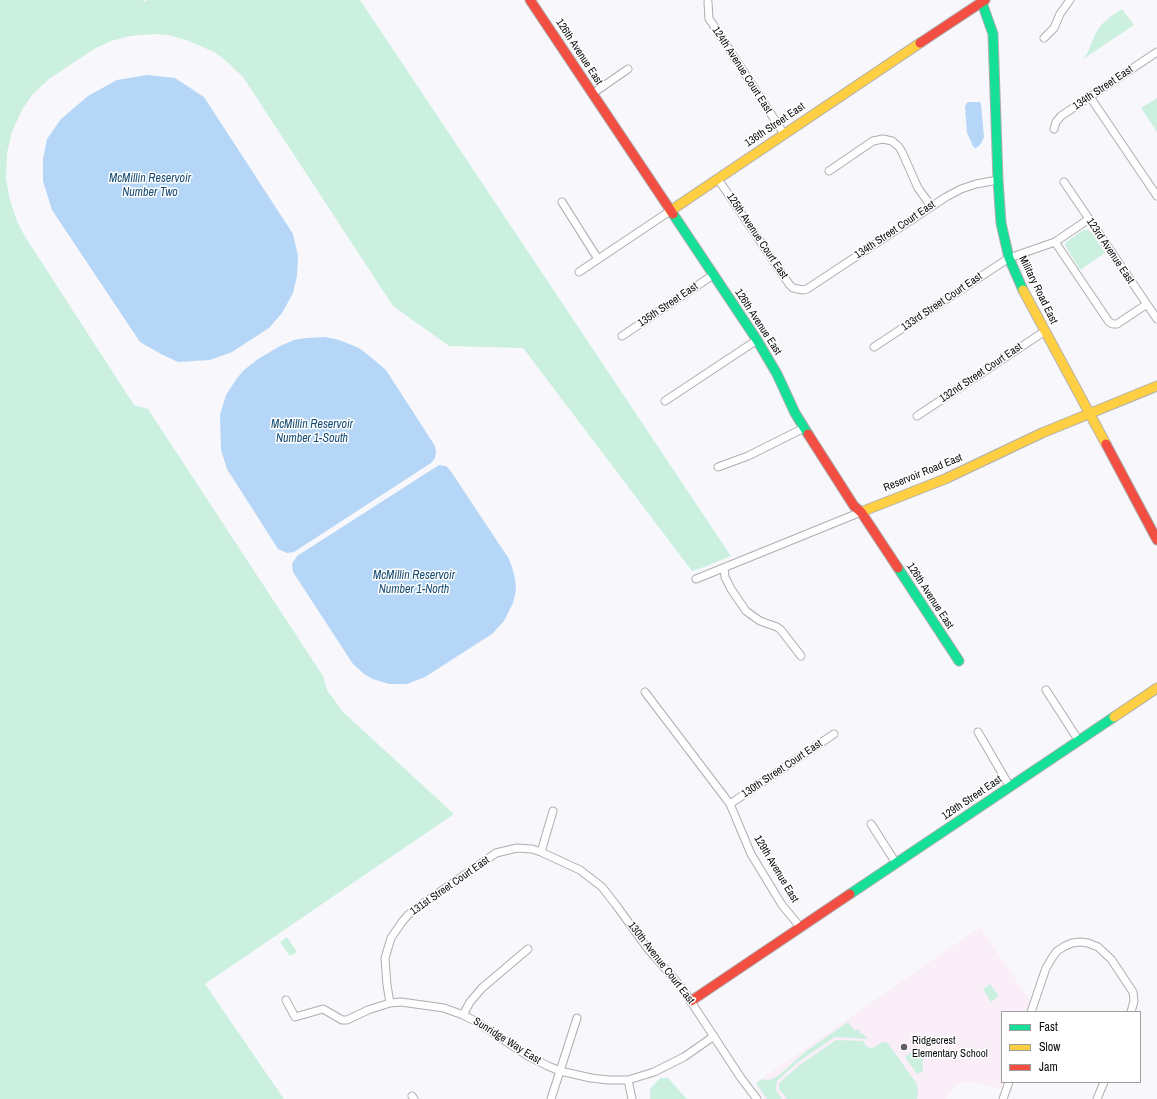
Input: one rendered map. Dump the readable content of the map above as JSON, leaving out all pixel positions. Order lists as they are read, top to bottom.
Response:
{
  "streets": {
    "street": [
      "126th Avenue East",
      "124th Avenue Court East",
      "134th Street East",
      "136th Street East",
      "134th Street Court East",
      "125th Avenue Court East",
      "123rd Avenue East",
      "Military Road East",
      "133rd Street Court East",
      "135th Street East",
      "132nd Street Court East",
      "Reservoir Road East",
      "130th Street Court East",
      "129th Street East",
      "129th Avenue East",
      "131st Street Court East",
      "130th Avenue Court East",
      "Sunridge Way East"
    ]
  },
  "crossings": [
    ["126th Avenue East", "136th Street East"],
    ["126th Avenue East", "135th Street East"],
    ["126th Avenue East", "Reservoir Road East"],
    ["124th Avenue Court East", "136th Street East"],
    ["136th Street East", "125th Avenue Court East"],
    ["136th Street East", "Military Road East"],
    ["134th Street Court East", "125th Avenue Court East"],
    ["134th Street Court East", "Military Road East"],
    ["123rd Avenue East", "133rd Street Court East"],
    ["Military Road East", "133rd Street Court East"],
    ["Military Road East", "132nd Street Court East"],
    ["Military Road East", "Reservoir Road East"],
    ["130th Street Court East", "129th Avenue East"],
    ["129th Street East", "129th Avenue East"],
    ["131st Street Court East", "130th Avenue Court East"],
    ["131st Street Court East", "Sunridge Way East"],
    ["130th Avenue Court East", "Sunridge Way East"]
  ],
  "water": ["McMillin Reservoir Number Two", "McMillin Reservoir Number 1-South", "McMillin Reservoir Number 1-North"],
  "places": ["Ridgecrest Elementary School"],
  "legend": ["Fast", "Slow", "Jam"]
}
